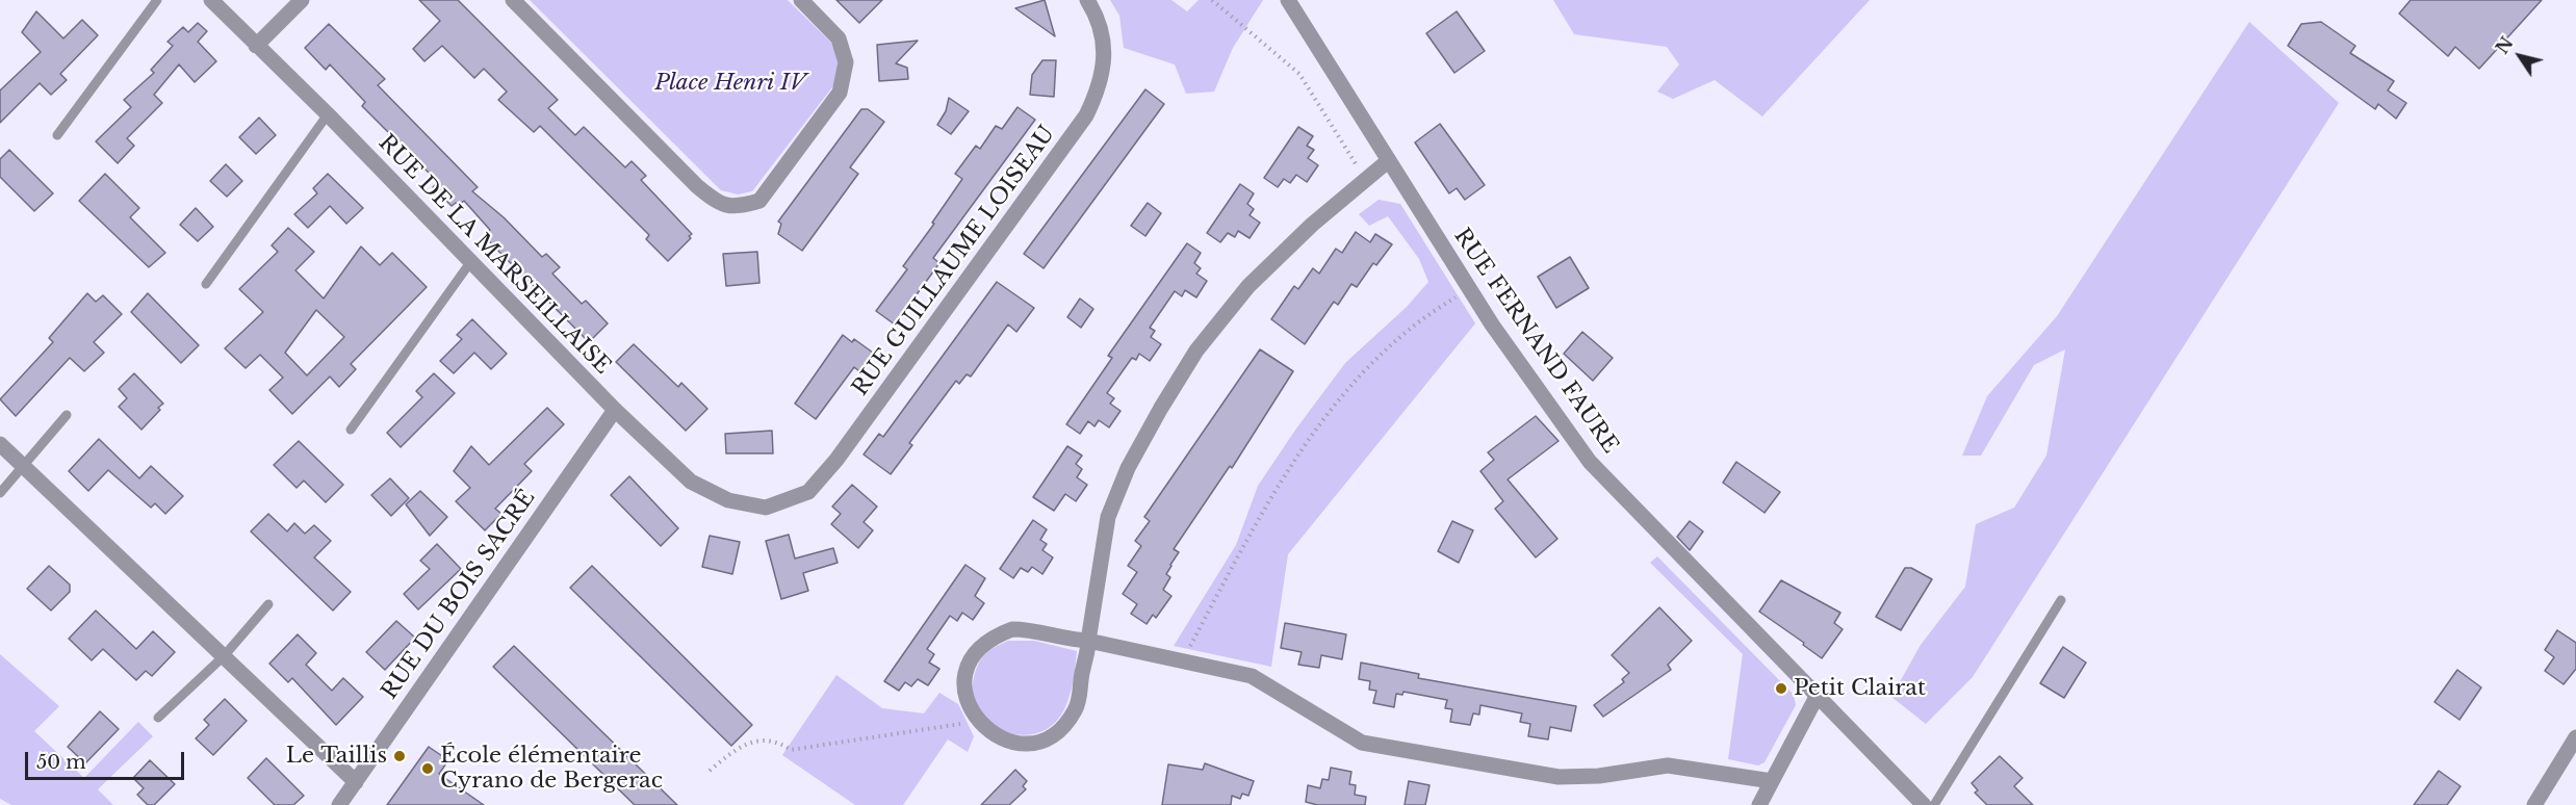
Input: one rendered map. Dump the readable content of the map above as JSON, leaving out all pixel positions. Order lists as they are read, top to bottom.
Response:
{
  "streets": {
    "street": [
      "RUE DE LA MARSEILLAISE",
      "RUE GUILLAUME LOISEAU",
      "RUE FERNAND FAURE",
      "RUE DU BOIS SACRÉ"
    ]
  },
  "crossings": [
    ["RUE DE LA MARSEILLAISE", "RUE GUILLAUME LOISEAU"],
    ["RUE DE LA MARSEILLAISE", "RUE DU BOIS SACRÉ"]
  ],
  "parks": ["Place Henri IV"],
  "places": ["Petit Clairat", "Le Taillis", "École élémentaire Cyrano de Bergerac"],
  "scale_bar": "50 m",
  "north": "top left"
}
